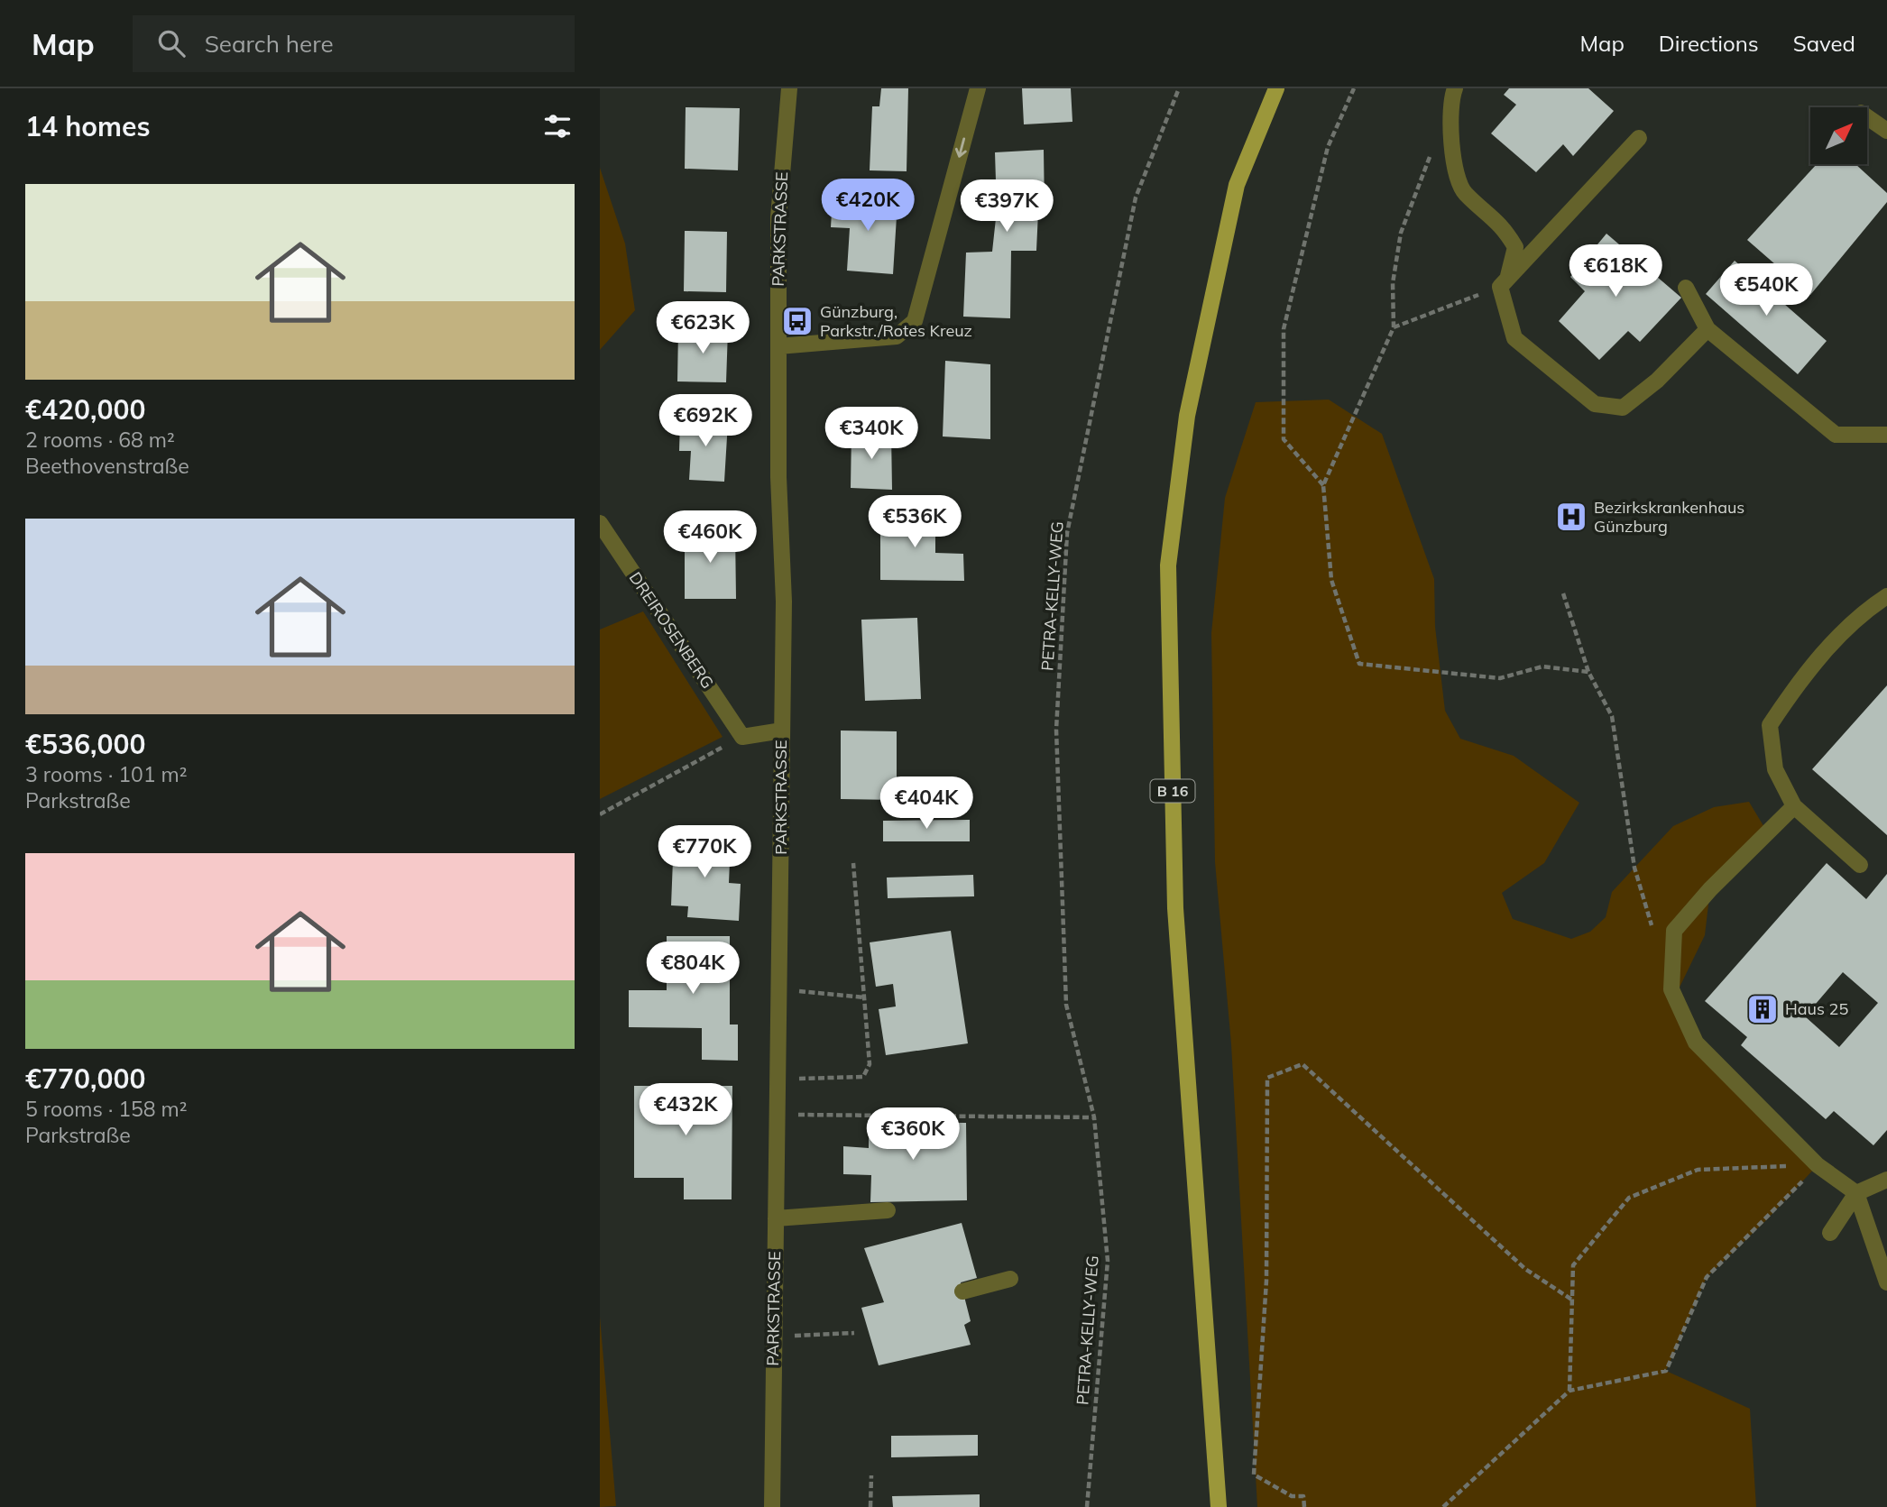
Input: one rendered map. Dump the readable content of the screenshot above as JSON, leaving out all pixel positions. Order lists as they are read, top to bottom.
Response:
{
  "streets": {
    "main road": ["B 16"],
    "street": ["PARKSTRASSE", "DREIROSENBERG"],
    "path": ["PETRA-KELLY-WEG"]
  },
  "places": {
    "bus stop": ["Günzburg, Parkstr./Rotes Kreuz"],
    "hospital": ["Bezirkskrankenhaus Günzburg"],
    "building": ["Haus 25"]
  },
  "north": "top right",
  "page": {
    "header": "Map",
    "search": "Search here",
    "nav": ["Map", "Directions", "Saved"],
    "heading": "14 homes",
    "list": [
      {
        "name": "€420,000",
        "note": "2 rooms · 68 m² · Beethovenstraße"
      },
      {
        "name": "€536,000",
        "note": "3 rooms · 101 m² · Parkstraße"
      },
      {
        "name": "€770,000",
        "note": "5 rooms · 158 m² · Parkstraße"
      }
    ],
    "price": [
      "€420K",
      "€397K",
      "€618K",
      "€540K",
      "€623K",
      "€692K",
      "€340K",
      "€536K",
      "€460K",
      "€404K",
      "€770K",
      "€804K",
      "€432K",
      "€360K"
    ]
  }
}
